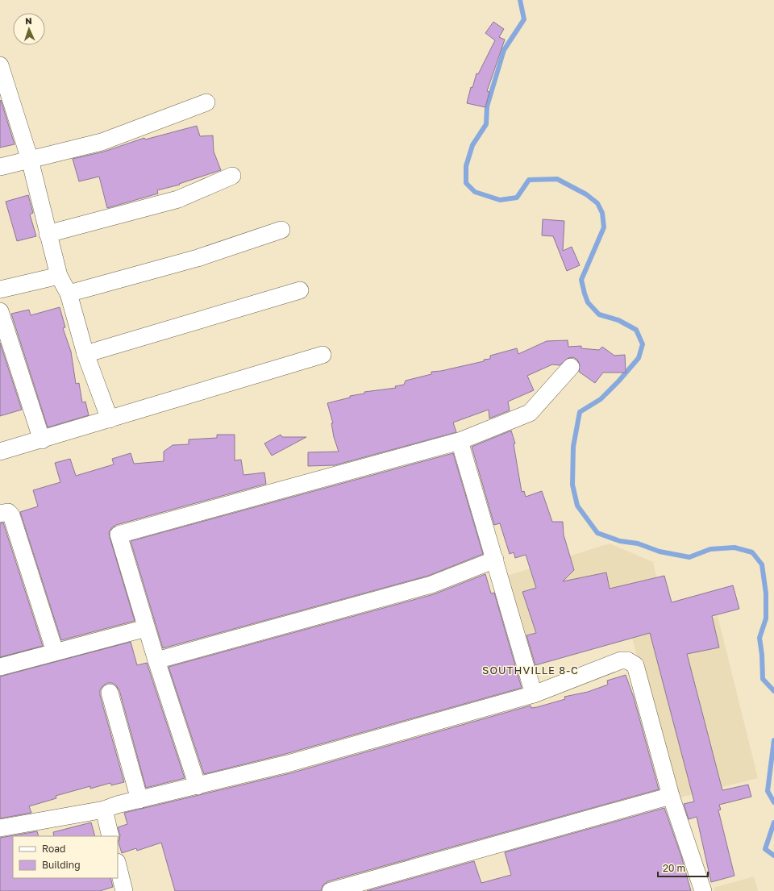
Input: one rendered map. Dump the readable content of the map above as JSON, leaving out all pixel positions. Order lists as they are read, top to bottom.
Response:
{
  "districts": ["SOUTHVILLE 8-C"],
  "legend": ["Road", "Building"],
  "scale_bar": "20 m",
  "north": "top"
}
